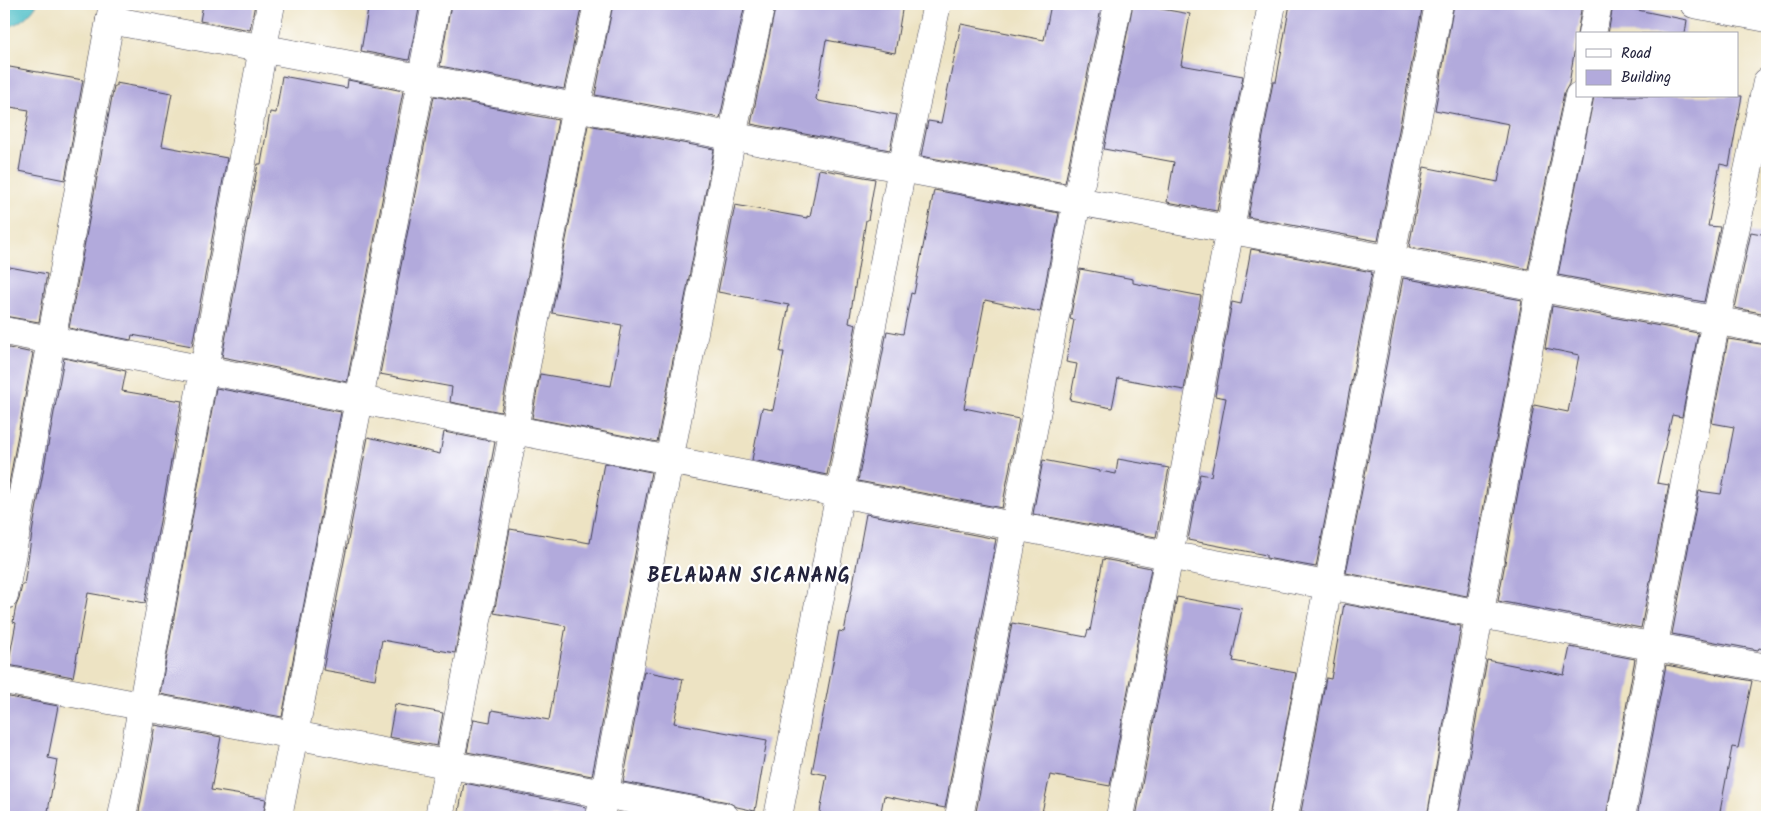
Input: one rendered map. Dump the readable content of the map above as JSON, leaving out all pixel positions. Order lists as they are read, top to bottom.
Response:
{
  "districts": ["BELAWAN SICANANG"],
  "legend": ["Road", "Building"]
}
